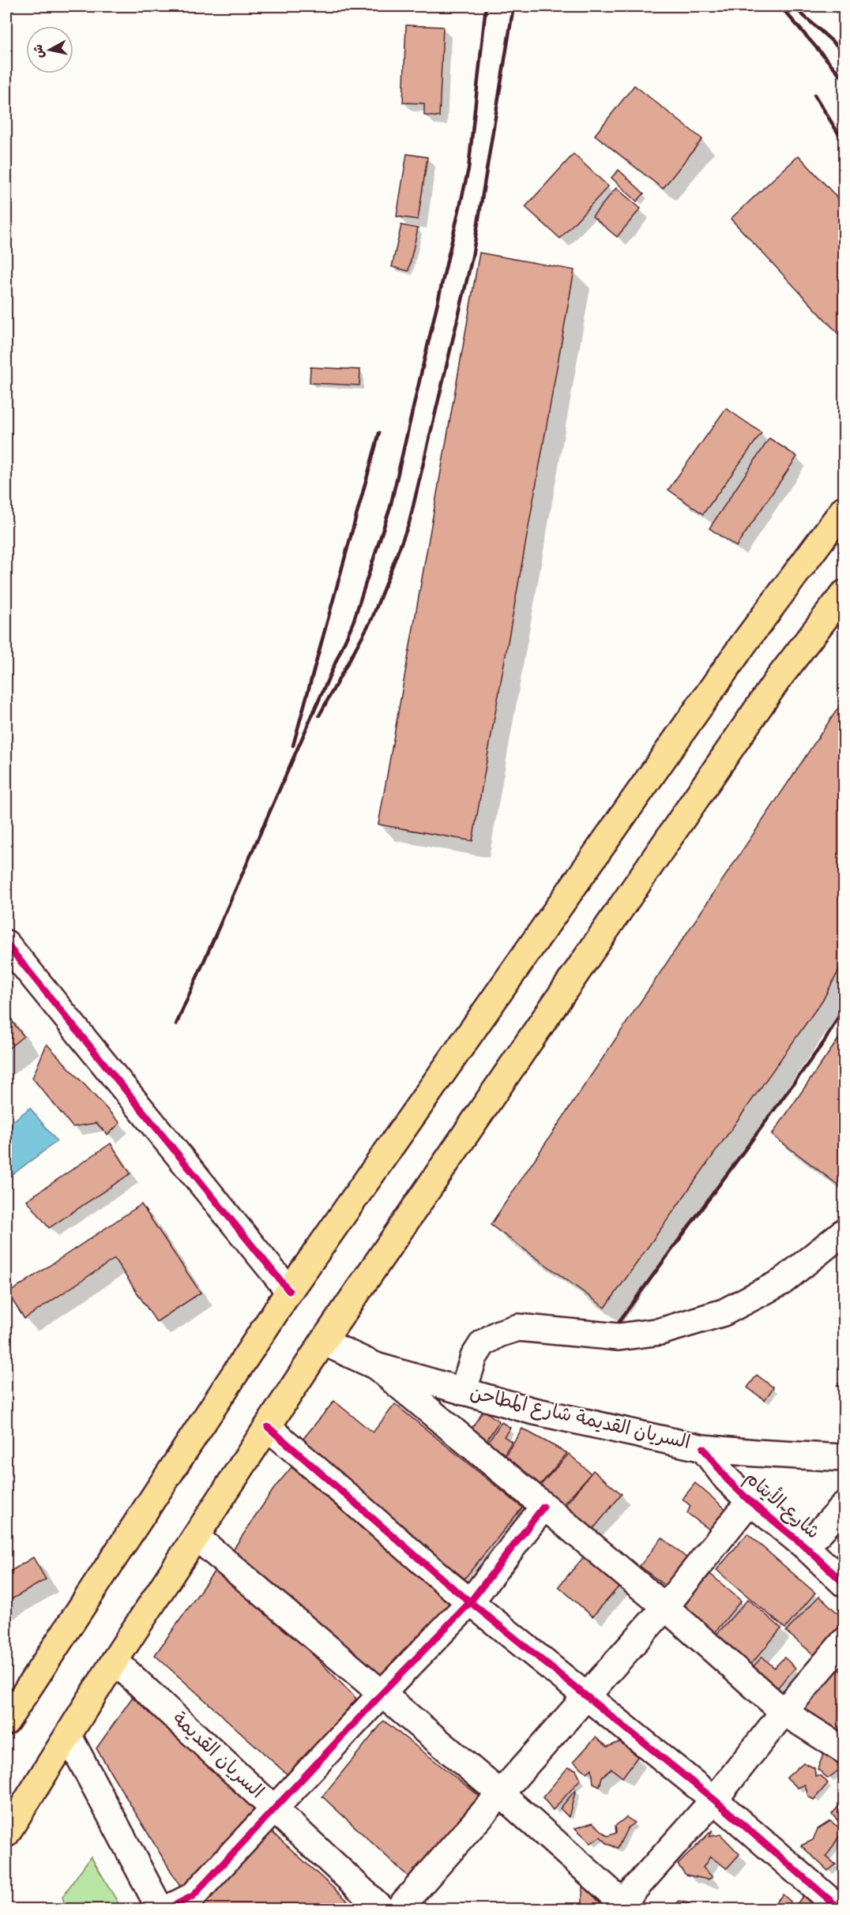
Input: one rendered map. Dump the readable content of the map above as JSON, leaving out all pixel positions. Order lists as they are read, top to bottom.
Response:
{
  "streets": {
    "street": ["السريان القديمة شارع المطاحن", "شارع الأيتام", "السريان القديمة"]
  },
  "crossings": [
    ["السريان القديمة شارع المطاحن", "شارع الأيتام"]
  ],
  "north": "left"
}
